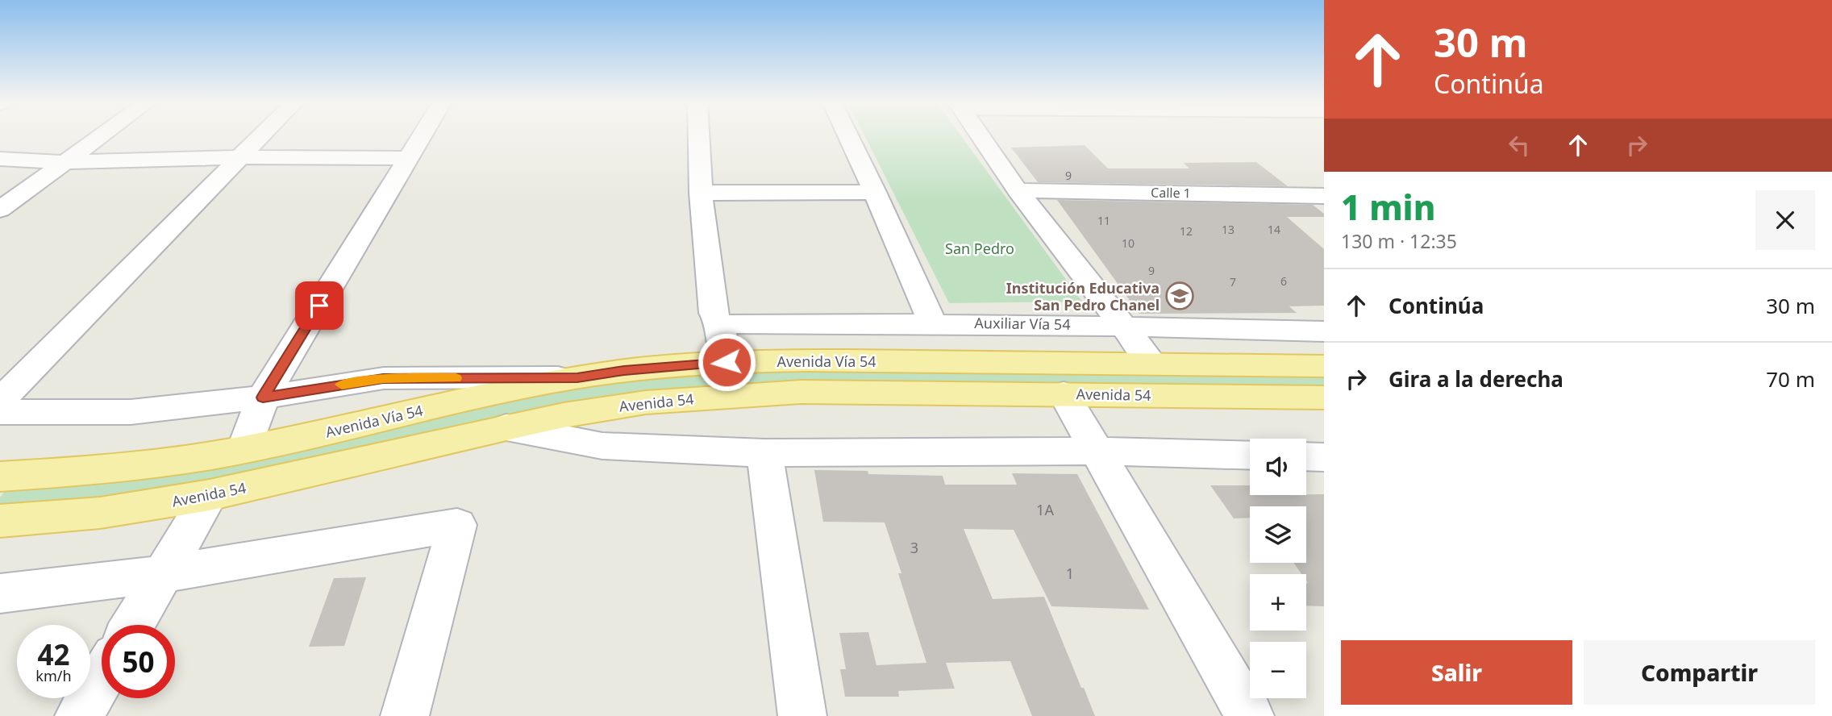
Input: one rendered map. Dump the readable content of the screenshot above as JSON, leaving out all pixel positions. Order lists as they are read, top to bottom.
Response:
{
  "streets": {
    "main road": ["Avenida Vía 54", "Avenida 54"],
    "street": ["Calle 1", "Auxiliar Vía 54"]
  },
  "parks": ["San Pedro"],
  "places": {
    "school or university": ["Institución Educativa San Pedro Chanel"]
  },
  "house_numbers": [
    "9",
    "11",
    "13",
    "14",
    "12",
    "10",
    "9",
    "6",
    "7",
    "1A",
    "3",
    "1"
  ],
  "page": {
    "turn": ["30 m", "Continúa"],
    "heading": ["1 min", "130 m · 12:35"],
    "list": [
      {
        "name": "Continúa",
        "value": "30 m"
      },
      {
        "name": "Gira a la derecha",
        "value": "70 m"
      }
    ],
    "map_buttons": ["+", "−"],
    "speed": "42 km/h",
    "limit": "50",
    "buttons": ["Salir", "Compartir"]
  }
}
